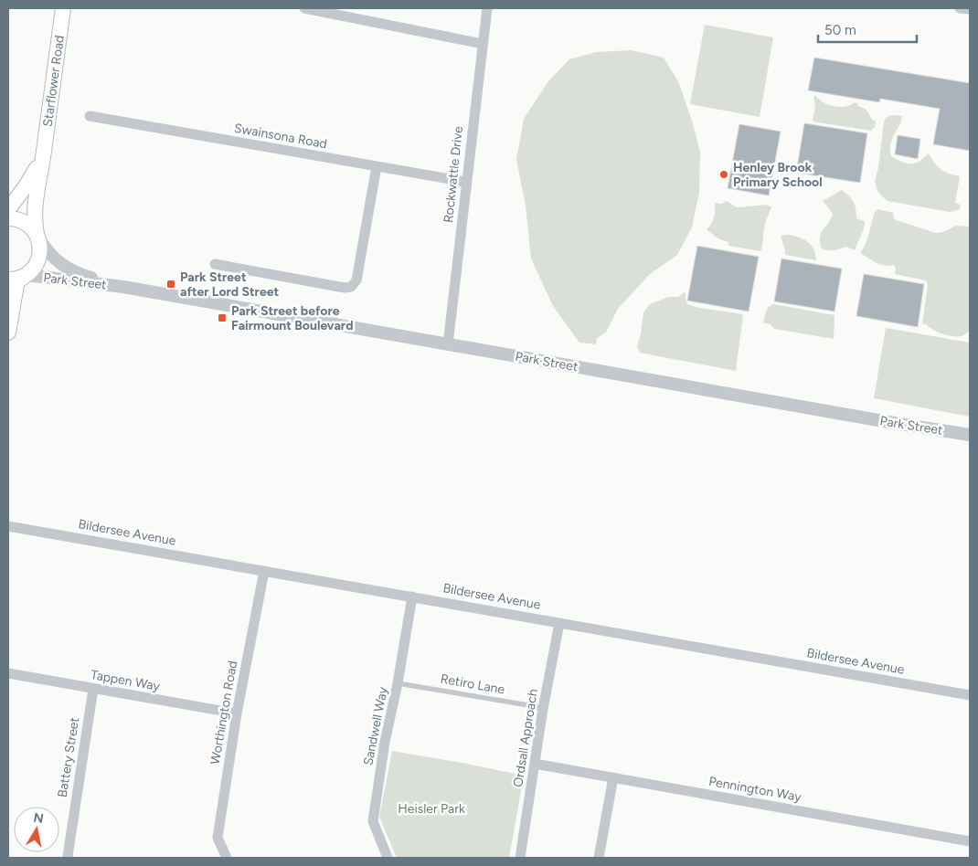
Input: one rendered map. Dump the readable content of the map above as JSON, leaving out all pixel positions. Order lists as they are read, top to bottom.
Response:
{
  "streets": {
    "main road": ["Starflower Road"],
    "street": [
      "Swainsona Road",
      "Rockwattle Drive",
      "Park Street",
      "Bildersee Avenue",
      "Tappen Way",
      "Worthington Road",
      "Sandwell Way",
      "Ordsall Approach",
      "Battery Street",
      "Pennington Way"
    ],
    "lane": ["Retiro Lane"]
  },
  "crossings": [
    ["Starflower Road", "Park Street"],
    ["Swainsona Road", "Rockwattle Drive"],
    ["Rockwattle Drive", "Park Street"],
    ["Bildersee Avenue", "Worthington Road"],
    ["Bildersee Avenue", "Sandwell Way"],
    ["Bildersee Avenue", "Ordsall Approach"],
    ["Tappen Way", "Worthington Road"],
    ["Tappen Way", "Battery Street"],
    ["Retiro Lane", "Sandwell Way"],
    ["Retiro Lane", "Ordsall Approach"],
    ["Ordsall Approach", "Pennington Way"]
  ],
  "parks": ["Heisler Park"],
  "places": {
    "other": ["Henley Brook Primary School"],
    "transit": ["Park Street after Lord Street", "Park Street before Fairmount Boulevard"]
  },
  "scale_bar": "50 m",
  "north": "top"
}
